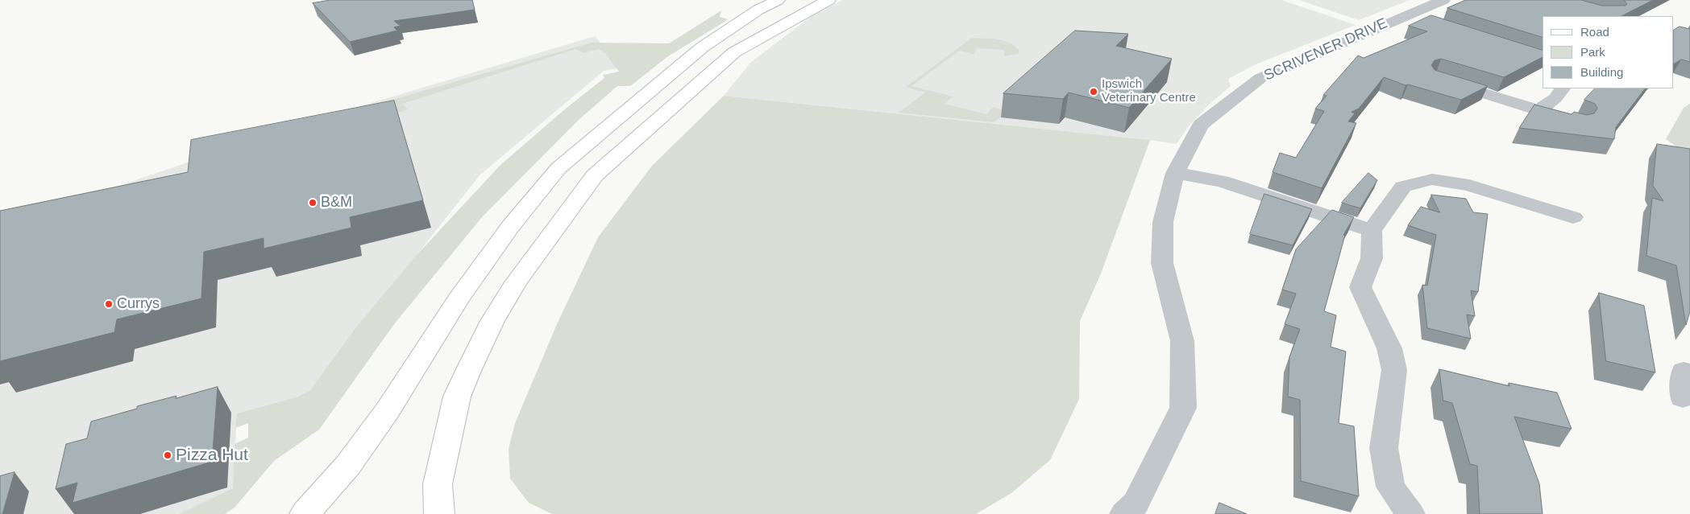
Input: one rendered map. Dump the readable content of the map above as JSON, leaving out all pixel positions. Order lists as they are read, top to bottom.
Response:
{
  "streets": {
    "street": ["SCRIVENER DRIVE"]
  },
  "places": [
    "Ipswich Veterinary Centre",
    "B&M",
    "Currys",
    "Pizza Hut"
  ],
  "legend": ["Road", "Park", "Building"]
}
